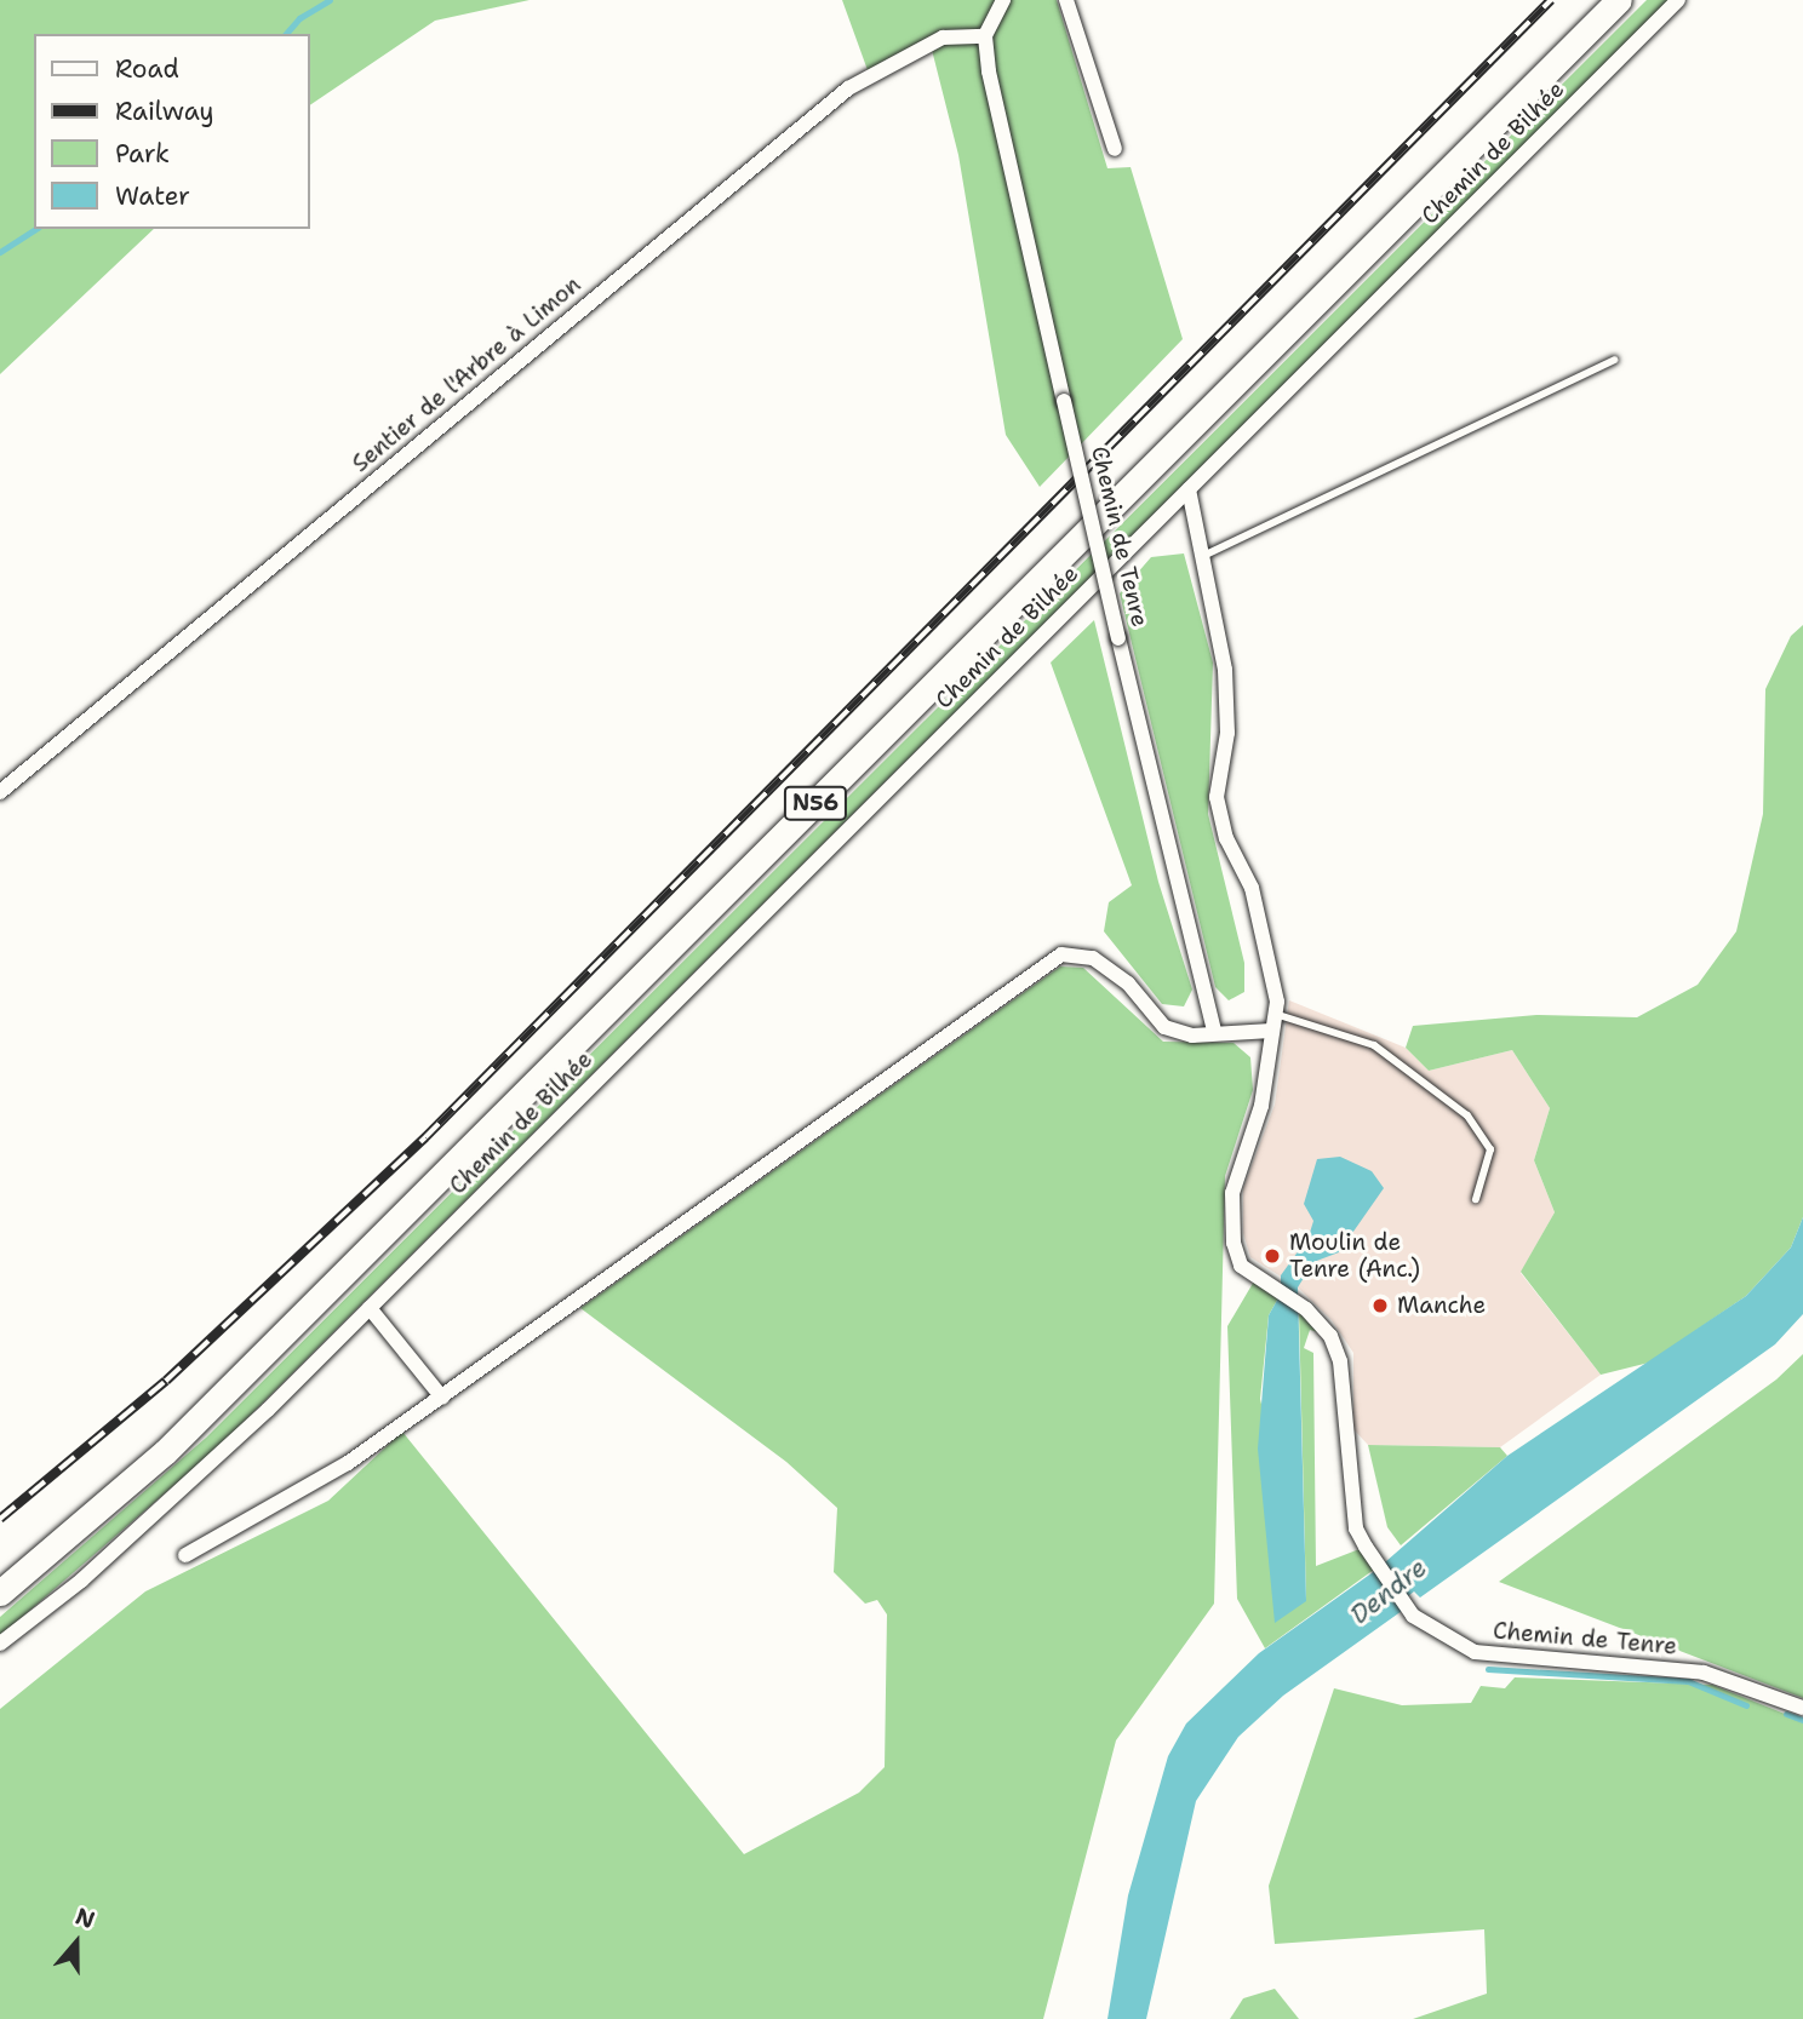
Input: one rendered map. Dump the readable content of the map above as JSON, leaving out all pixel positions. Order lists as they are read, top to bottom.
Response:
{
  "streets": {
    "highway": ["N56"],
    "street": ["Chemin de Bilhée", "Sentier de l'Arbre à Limon", "Chemin de Tenre"]
  },
  "crossings": [
    ["Chemin de Bilhée", "Chemin de Tenre"],
    ["Sentier de l'Arbre à Limon", "Chemin de Tenre"]
  ],
  "water": ["Dendre"],
  "places": ["Moulin de Tenre (Anc.)", "Manche"],
  "legend": [
    "Road",
    "Railway",
    "Park",
    "Water"
  ],
  "north": "top"
}
